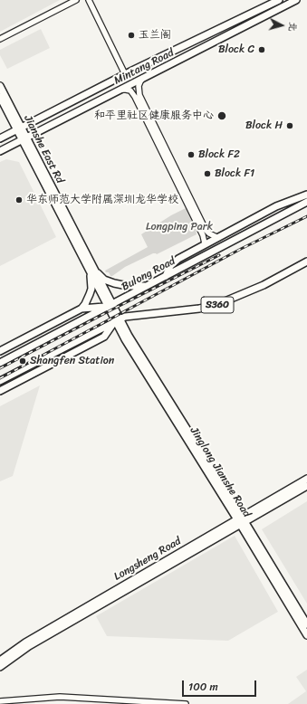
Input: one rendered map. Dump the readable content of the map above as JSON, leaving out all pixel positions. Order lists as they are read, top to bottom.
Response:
{
  "streets": {
    "main road": [
      "Mintang Road",
      "Jianshe East Rd",
      "Bulong Road",
      "S360",
      "Jinglong Jianshe Road",
      "Longsheng Road"
    ]
  },
  "crossings": [
    ["Mintang Road", "Jianshe East Rd"],
    ["Jianshe East Rd", "Bulong Road"],
    ["Jianshe East Rd", "S360"],
    ["Jianshe East Rd", "Jinglong Jianshe Road"],
    ["S360", "Jinglong Jianshe Road"],
    ["Jinglong Jianshe Road", "Longsheng Road"]
  ],
  "parks": ["Longping Park"],
  "places": [
    "玉兰阁",
    "Block C",
    "和平里社区健康服务中心",
    "Block H",
    "Block F2",
    "Block F1",
    "华东师范大学附属深圳龙华学校",
    "Shangfen Station"
  ],
  "scale_bar": "100 m",
  "north": "right"
}
